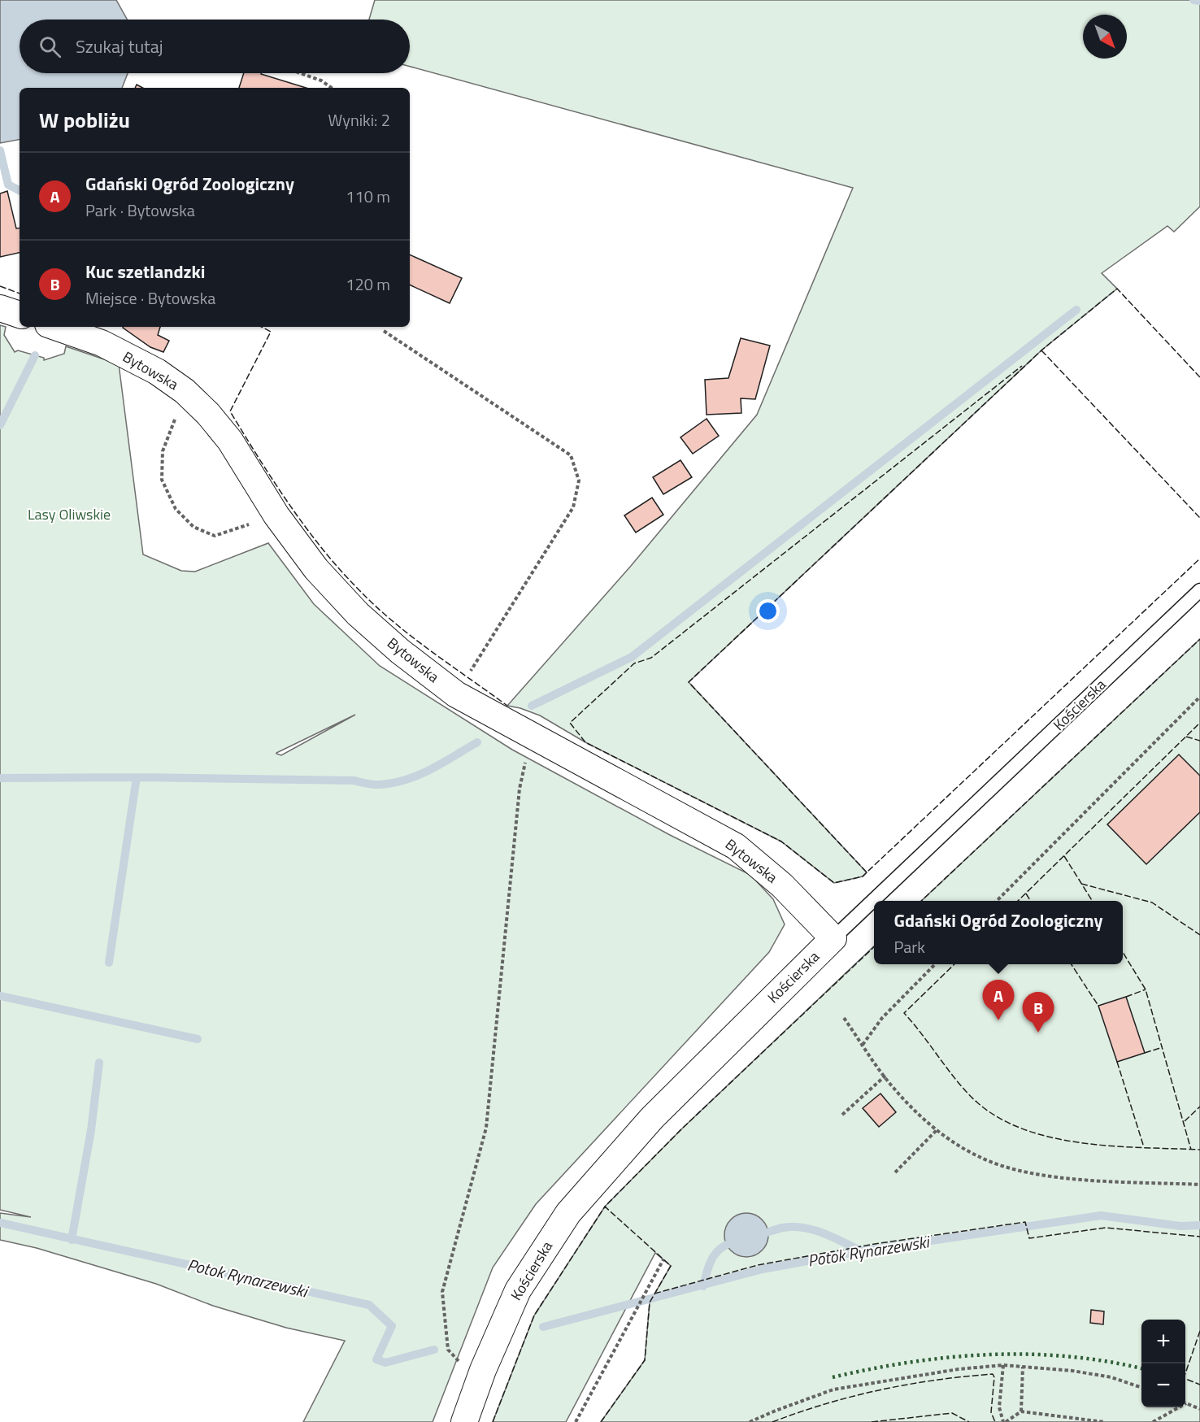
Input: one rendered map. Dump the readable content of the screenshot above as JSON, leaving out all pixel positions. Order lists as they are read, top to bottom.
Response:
{
  "streets": {
    "street": ["Bytowska", "Kościerska"]
  },
  "crossings": [
    ["Bytowska", "Kościerska"]
  ],
  "water": ["Potok Rynarzewski"],
  "parks": ["Lasy Oliwskie"],
  "north": "bottom right",
  "page": {
    "search": "Szukaj tutaj",
    "heading": ["W pobliżu", "Wyniki: 2"],
    "list": [
      {
        "mark": "A",
        "name": "Gdański Ogród Zoologiczny",
        "note": "Park · Bytowska",
        "value": "110 m"
      },
      {
        "mark": "B",
        "name": "Kuc szetlandzki",
        "note": "Miejsce · Bytowska",
        "value": "120 m"
      }
    ],
    "popup": ["Gdański Ogród Zoologiczny", "Park"],
    "pins": ["A", "B"],
    "map_buttons": ["+", "−"]
  }
}
